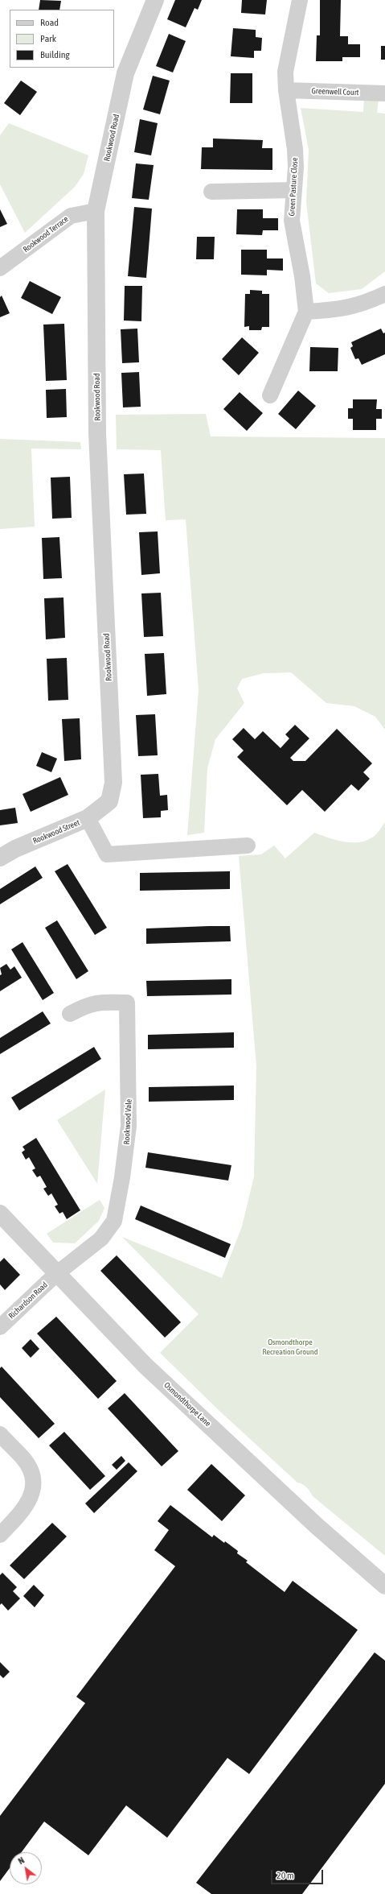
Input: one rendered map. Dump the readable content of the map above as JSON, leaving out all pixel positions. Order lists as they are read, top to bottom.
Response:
{
  "streets": {
    "street": [
      "Greenwell Court",
      "Rookwood Road",
      "Green Pasture Close",
      "Rookwood Terrace",
      "Rookwood Street",
      "Rookwood Vale",
      "Richardson Road",
      "Osmondthorpe Lane"
    ]
  },
  "crossings": [
    ["Greenwell Court", "Green Pasture Close"],
    ["Rookwood Road", "Rookwood Terrace"],
    ["Rookwood Road", "Rookwood Street"],
    ["Rookwood Vale", "Richardson Road"],
    ["Rookwood Vale", "Osmondthorpe Lane"],
    ["Richardson Road", "Osmondthorpe Lane"]
  ],
  "parks": ["Osmondthorpe Recreation Ground"],
  "legend": ["Road", "Park", "Building"],
  "scale_bar": "20 m",
  "north": "top left"
}
